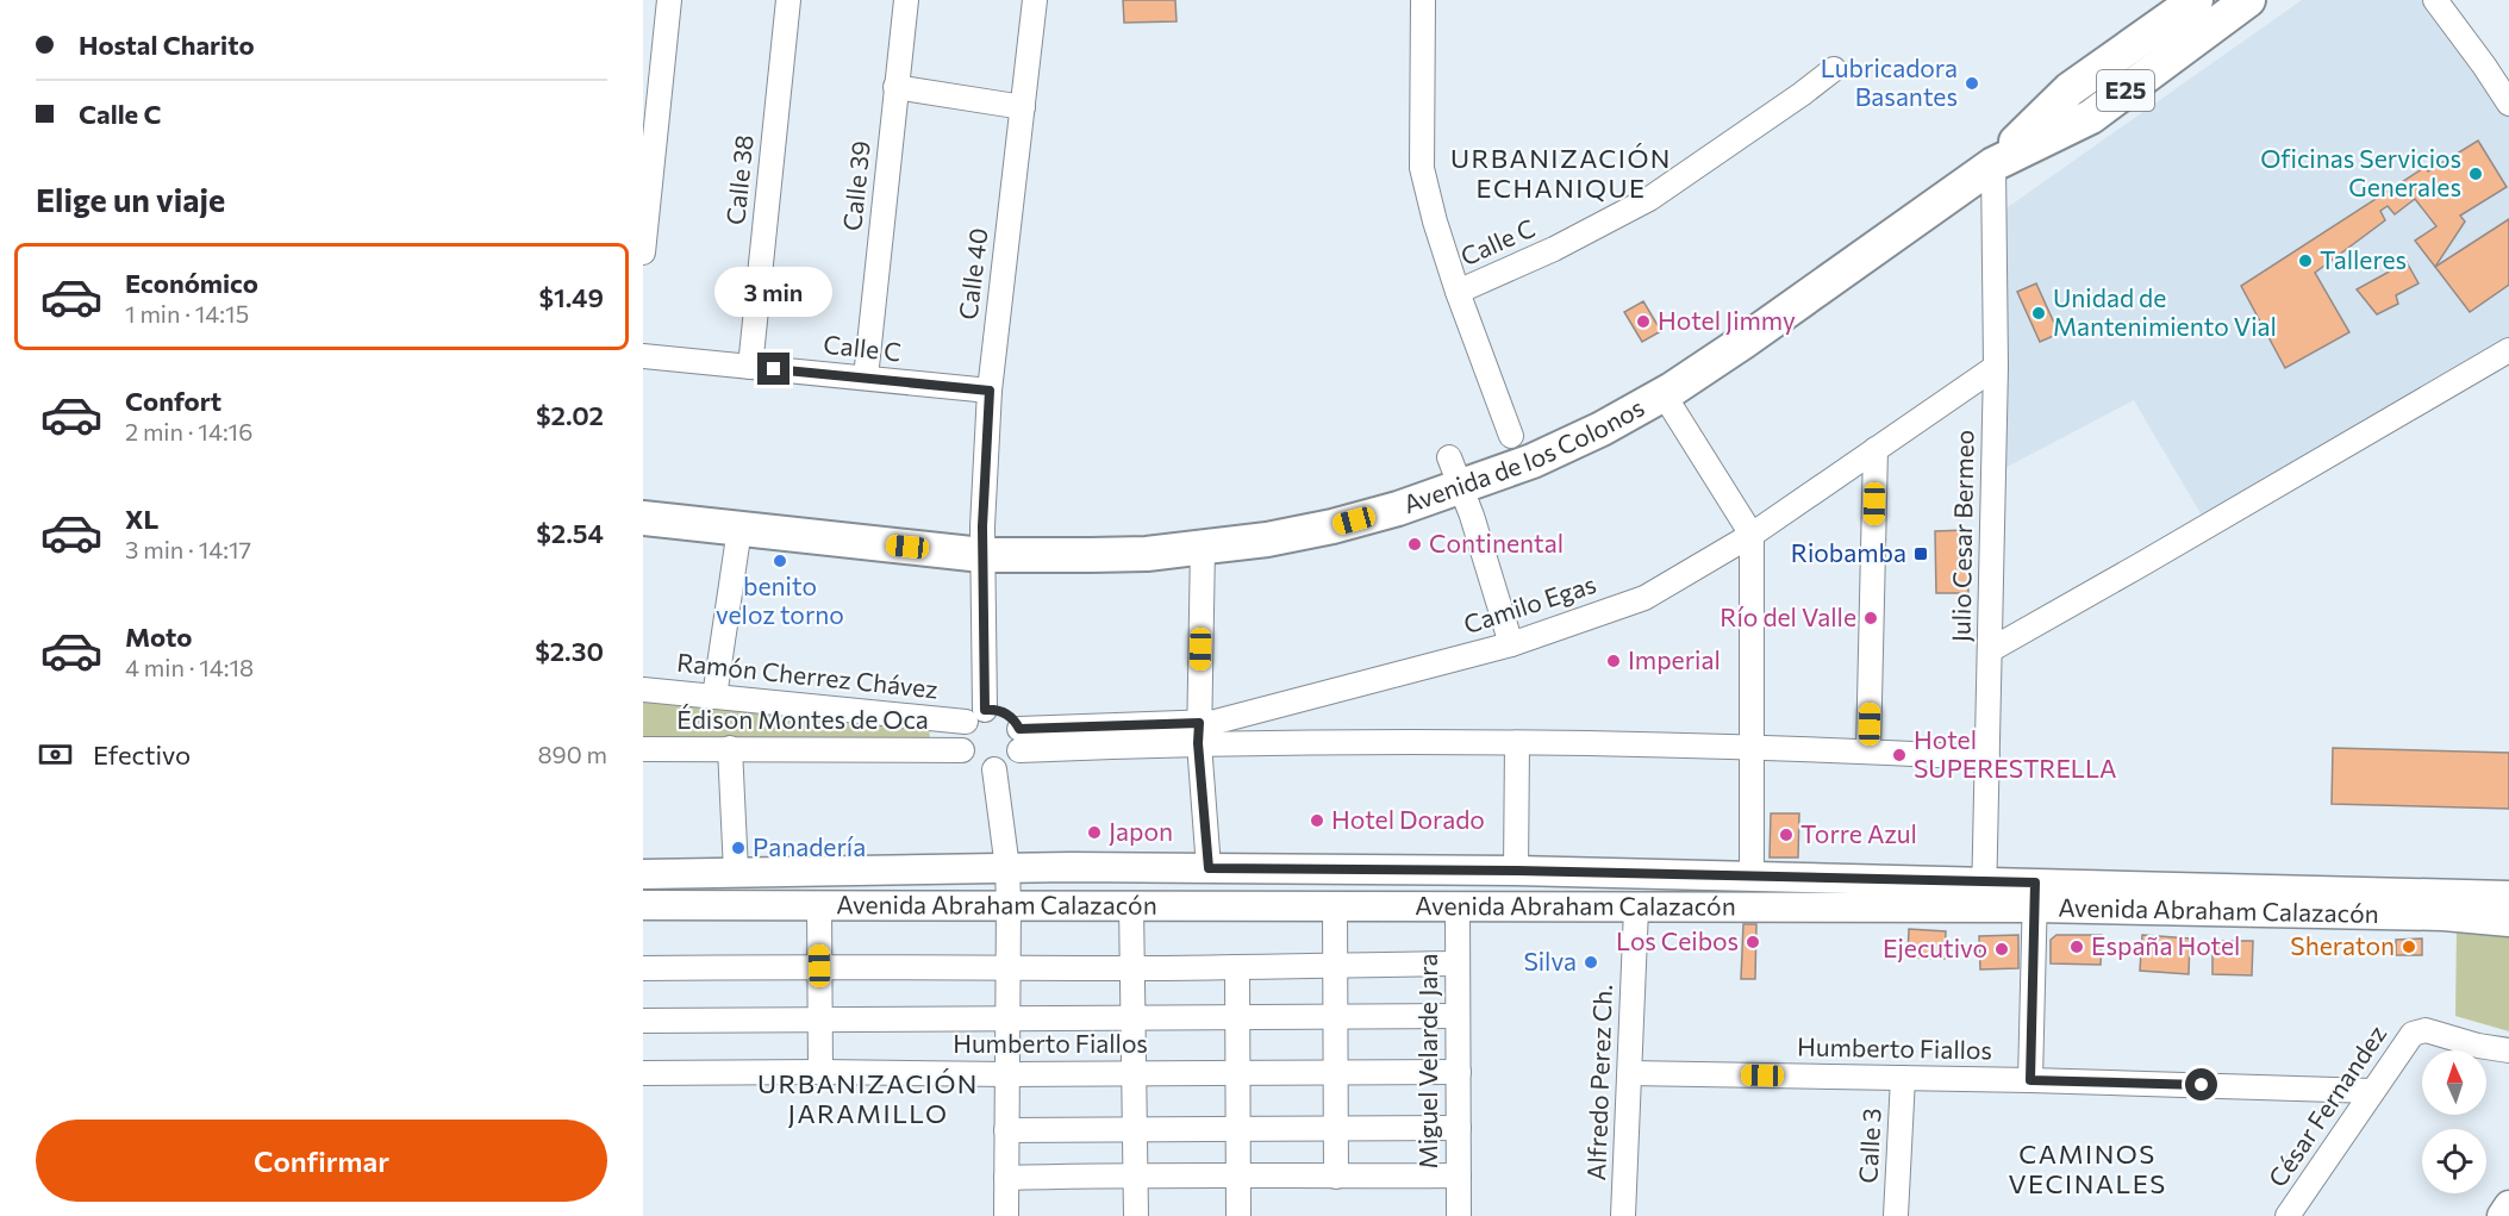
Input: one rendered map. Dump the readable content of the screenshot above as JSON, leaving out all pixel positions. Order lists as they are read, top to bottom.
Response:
{
  "streets": {
    "highway": ["E25", "Avenida de los Colonos"],
    "main road": ["Avenida Abraham Calazacón"],
    "street": [
      "Calle 38",
      "Calle 39",
      "Calle C",
      "Calle 40",
      "Julio Cesar Bermeo",
      "Camilo Egas",
      "Ramón Cherrez Chávez",
      "Édison Montes de Oca",
      "Humberto Fiallos",
      "Miguel Velarde Jara",
      "Alfredo Perez Ch.",
      "César Fernandez",
      "Calle 3"
    ]
  },
  "crossings": [
    ["Calle 38", "Calle C"],
    ["Calle 39", "Calle C"],
    ["Calle C", "Calle 40"],
    ["Calle 40", "Avenida de los Colonos"],
    ["Calle 40", "Camilo Egas"],
    ["Calle 40", "Ramón Cherrez Chávez"],
    ["Calle 40", "Édison Montes de Oca"],
    ["Avenida de los Colonos", "Julio Cesar Bermeo"],
    ["Julio Cesar Bermeo", "Camilo Egas"],
    ["Julio Cesar Bermeo", "Avenida Abraham Calazacón"],
    ["Camilo Egas", "Ramón Cherrez Chávez"],
    ["Camilo Egas", "Édison Montes de Oca"],
    ["Ramón Cherrez Chávez", "Édison Montes de Oca"],
    ["Avenida Abraham Calazacón", "Miguel Velarde Jara"],
    ["Avenida Abraham Calazacón", "Alfredo Perez Ch."],
    ["Humberto Fiallos", "Miguel Velarde Jara"],
    ["Humberto Fiallos", "Alfredo Perez Ch."],
    ["Humberto Fiallos", "César Fernandez"],
    ["Humberto Fiallos", "Calle 3"]
  ],
  "districts": ["URBANIZACIÓN ECHANIQUE", "URBANIZACIÓN JARAMILLO", "CAMINOS VECINALES"],
  "places": {
    "other": [
      "Lubricadora Basantes",
      "Oficinas Servicios Generales",
      "Talleres",
      "Unidad de Mantenimiento Vial",
      "Hotel Jimmy",
      "Continental",
      "benito veloz torno",
      "Río del Valle",
      "Imperial",
      "Hotel SUPERESTRELLA",
      "Hotel Dorado",
      "Japon",
      "Torre Azul",
      "Panadería",
      "Los Ceibos",
      "España Hotel",
      "Sheraton",
      "Ejecutivo",
      "Silva"
    ],
    "transit": ["Riobamba"]
  },
  "north": "top",
  "page": {
    "banner": ["Hostal Charito", "Calle C"],
    "heading": "Elige un viaje",
    "list": [
      {
        "name": "Económico",
        "note": "1 min · 14:15",
        "value": "$1.49"
      },
      {
        "name": "Confort",
        "note": "2 min · 14:16",
        "value": "$2.02"
      },
      {
        "name": "XL",
        "note": "3 min · 14:17",
        "value": "$2.54"
      },
      {
        "name": "Moto",
        "note": "4 min · 14:18",
        "value": "$2.30"
      }
    ],
    "bubble": "3 min",
    "pay": ["Efectivo", "890 m"],
    "buttons": "Confirmar"
  }
}
